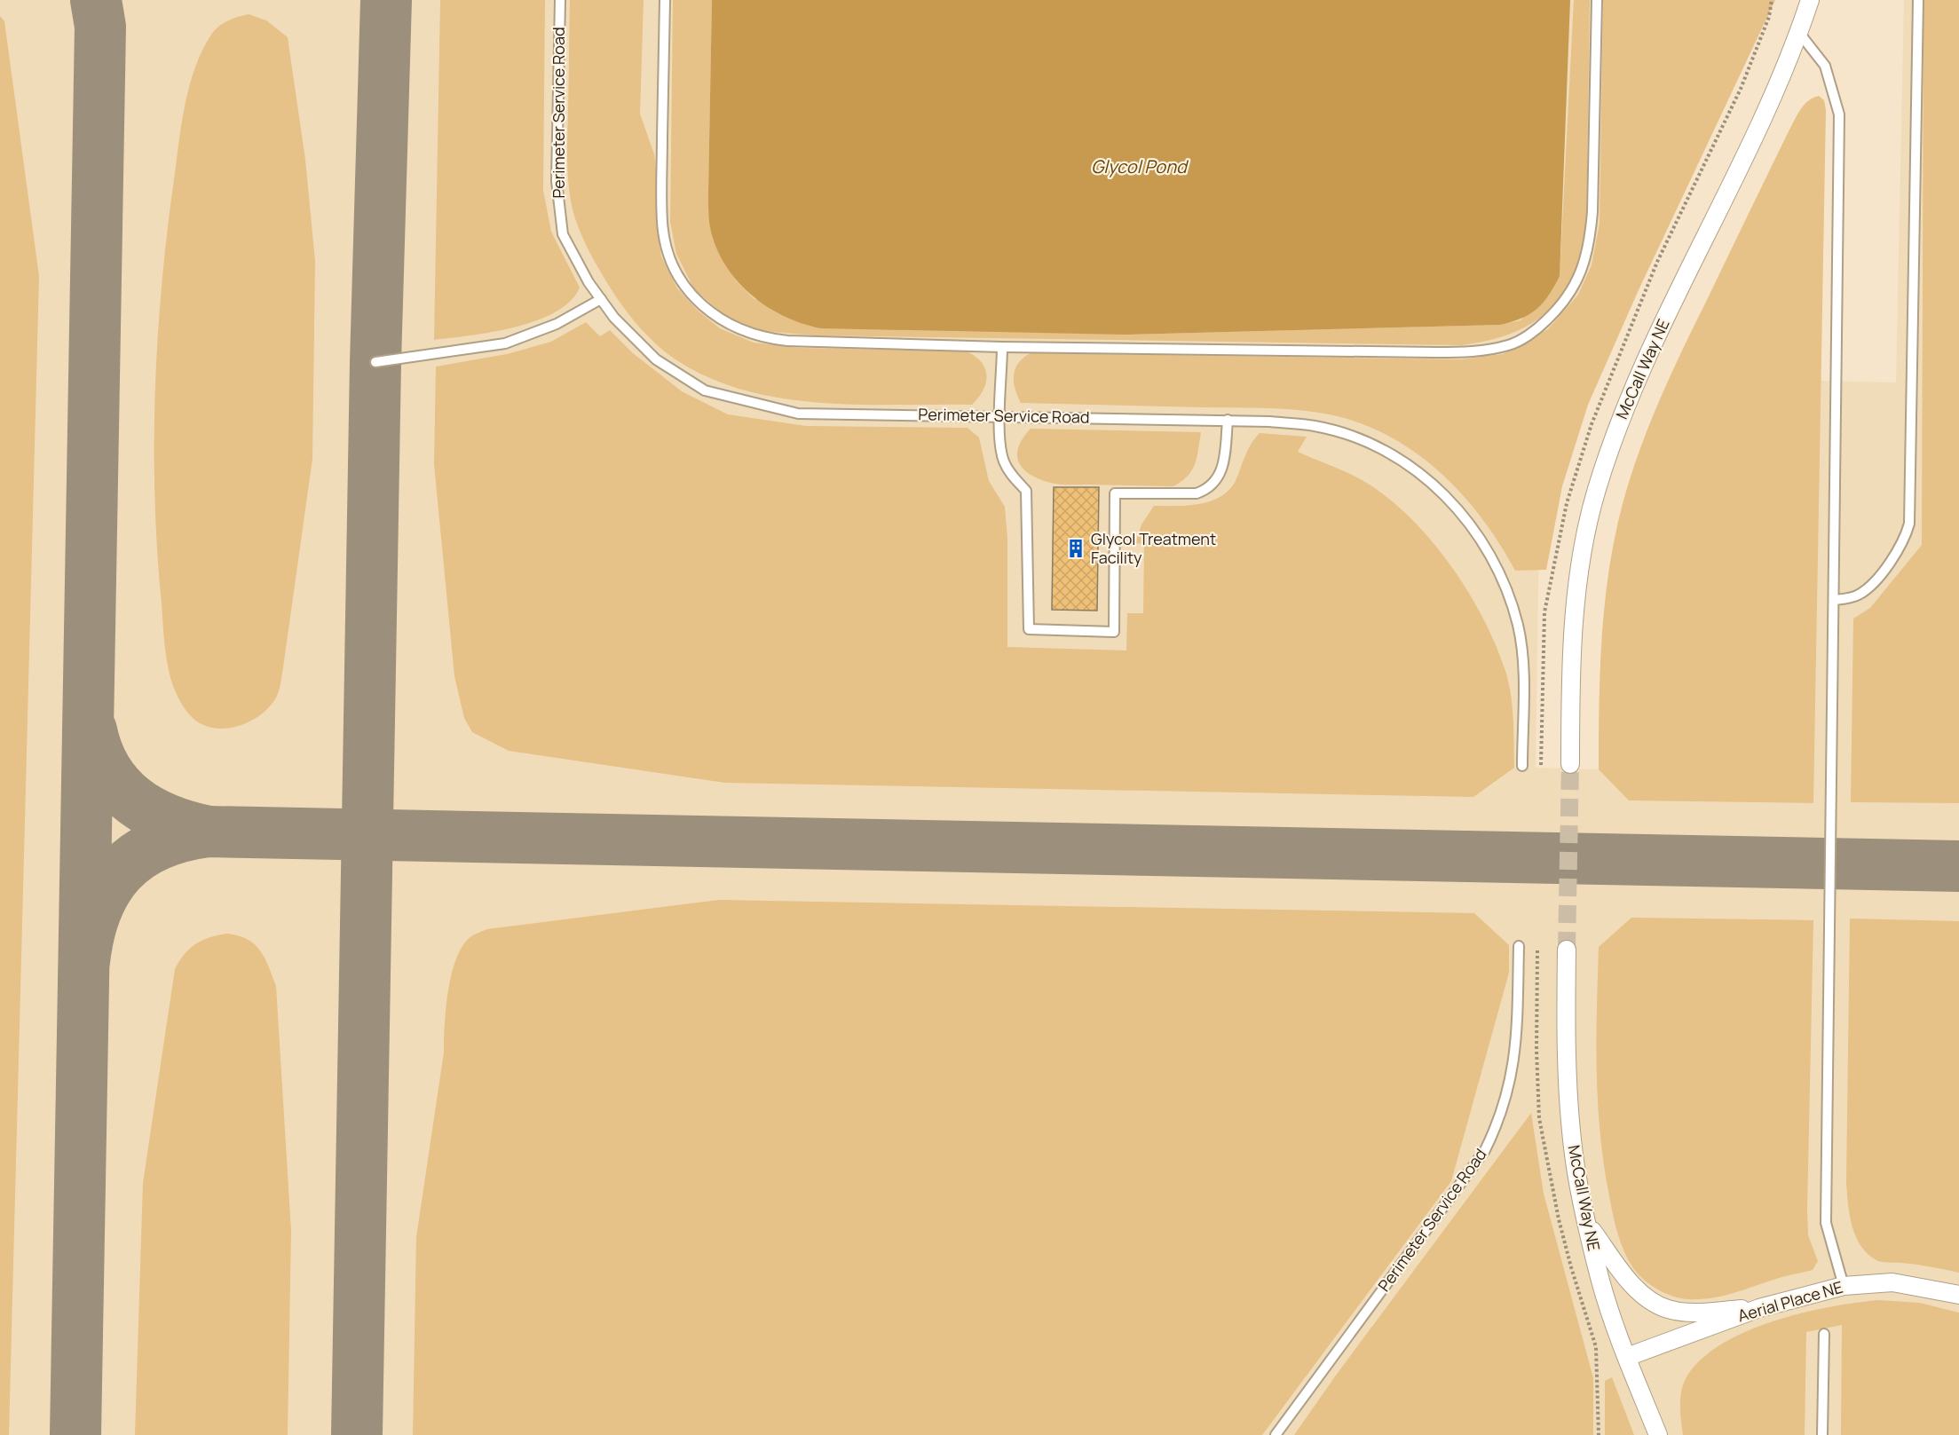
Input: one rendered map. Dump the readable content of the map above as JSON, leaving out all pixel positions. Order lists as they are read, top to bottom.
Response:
{
  "streets": {
    "street": ["McCall Way NE", "Aerial Place NE"],
    "lane": ["Perimeter Service Road"]
  },
  "crossings": [
    ["McCall Way NE", "Aerial Place NE"]
  ],
  "water": ["Glycol Pond"],
  "places": {
    "building": ["Glycol Treatment Facility"]
  }
}
